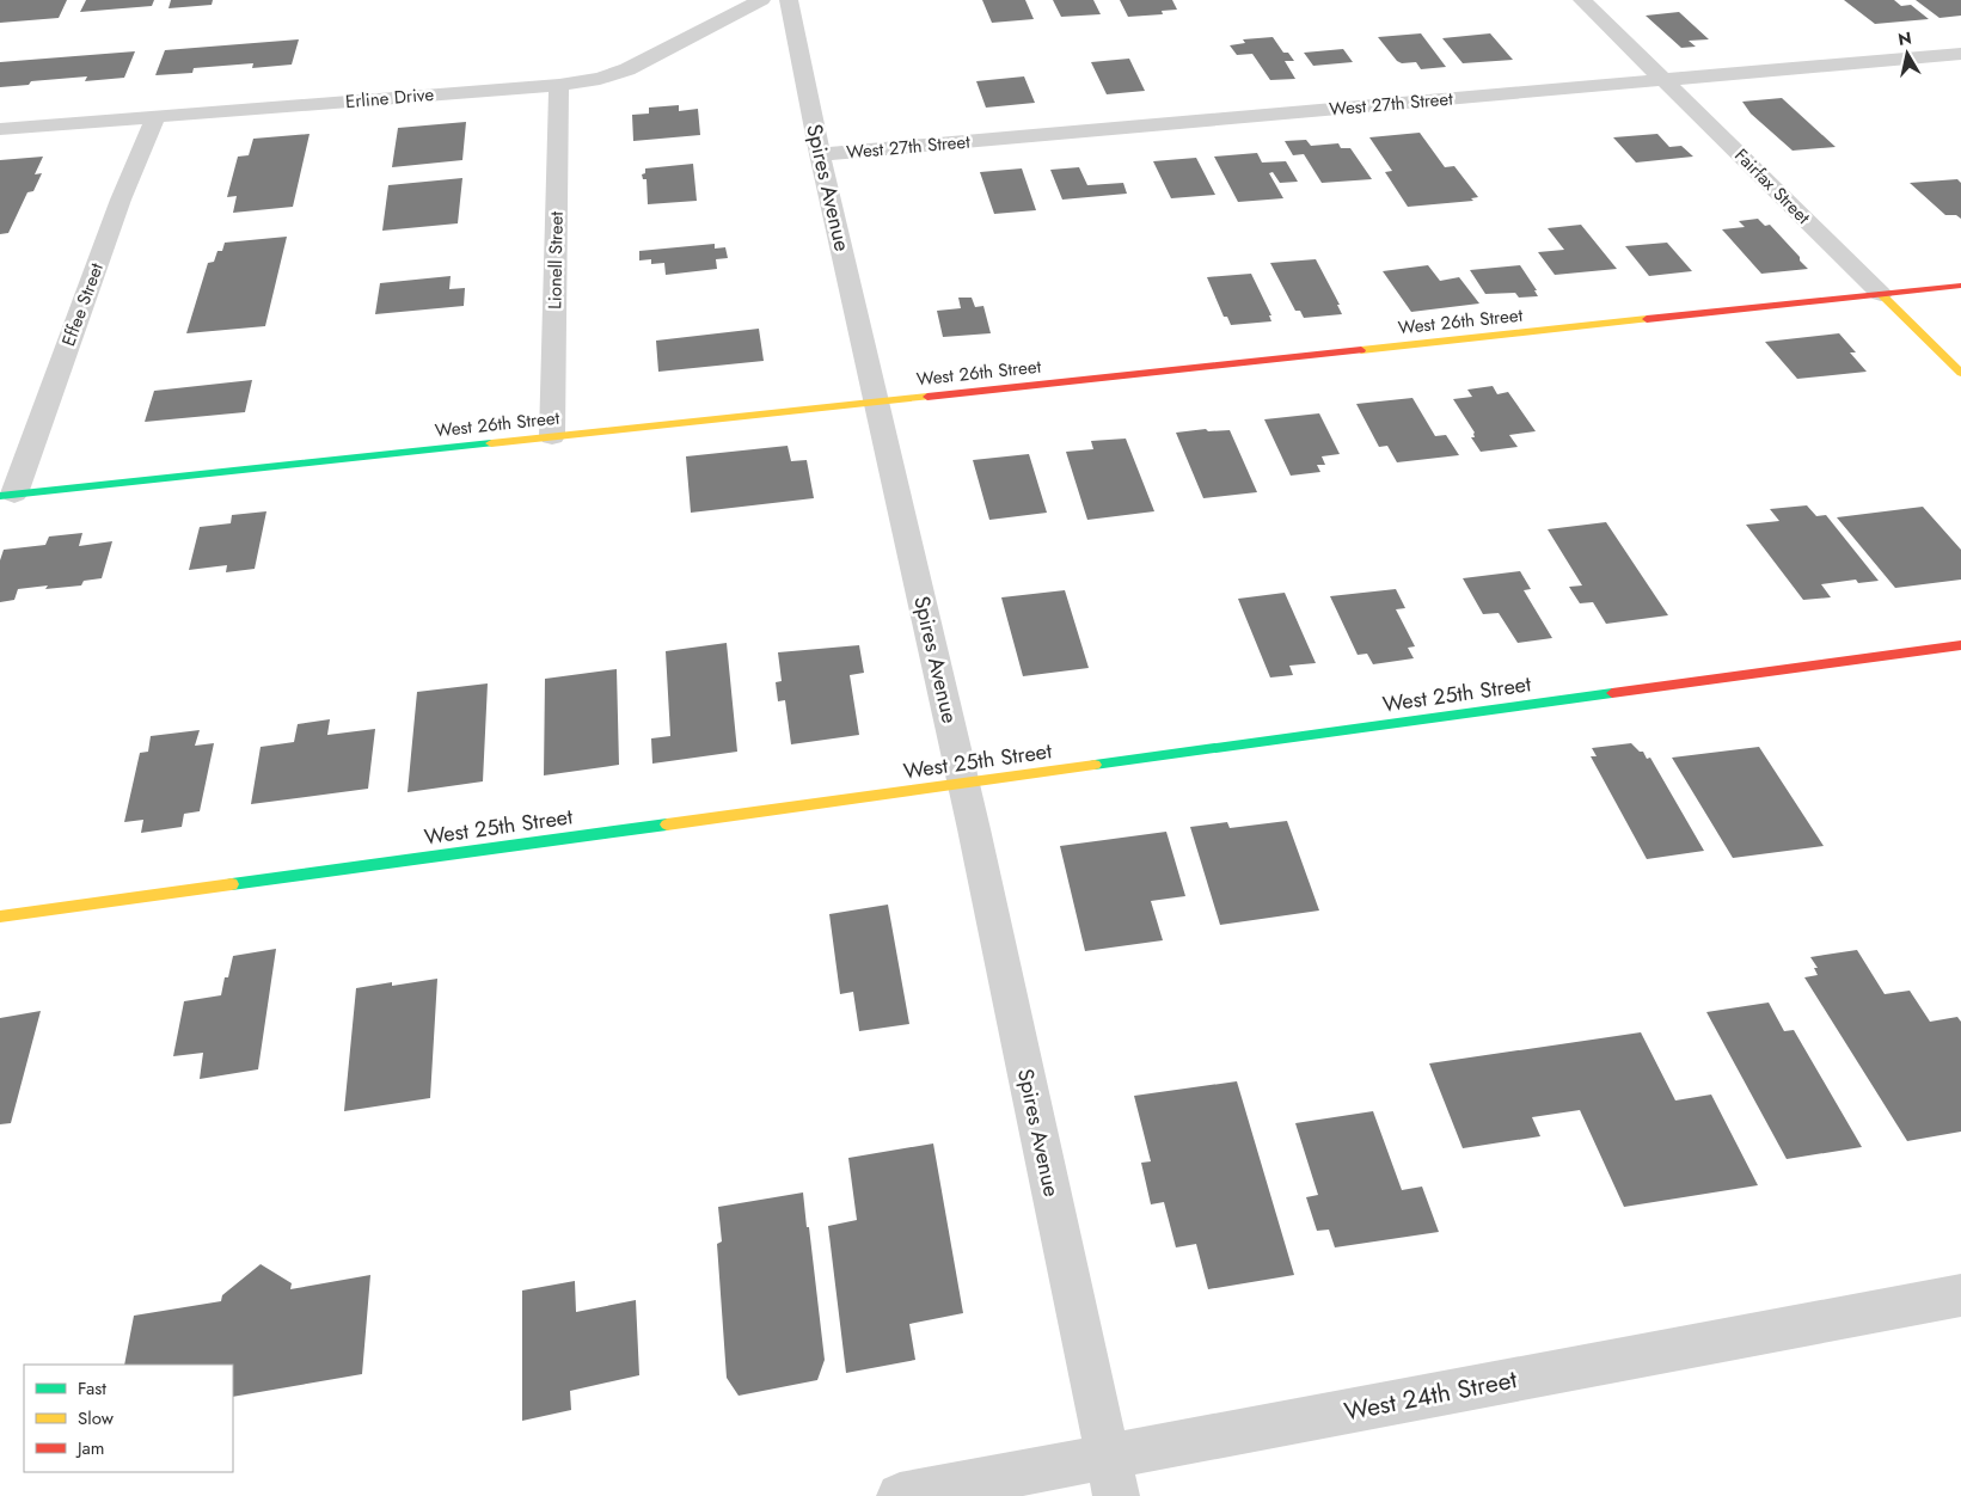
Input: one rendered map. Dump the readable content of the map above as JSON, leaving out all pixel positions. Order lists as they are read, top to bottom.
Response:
{
  "streets": {
    "main road": ["Fairfax Street", "West 26th Street", "West 25th Street"],
    "street": [
      "Erline Drive",
      "West 27th Street",
      "Spires Avenue",
      "Lionell Street",
      "Effee Street",
      "West 24th Street"
    ]
  },
  "crossings": [
    ["Erline Drive", "Lionell Street"],
    ["Erline Drive", "Effee Street"],
    ["West 27th Street", "Fairfax Street"],
    ["West 27th Street", "Spires Avenue"],
    ["Fairfax Street", "West 26th Street"],
    ["Spires Avenue", "West 26th Street"],
    ["Spires Avenue", "West 25th Street"],
    ["Spires Avenue", "West 24th Street"],
    ["Lionell Street", "West 26th Street"],
    ["Effee Street", "West 26th Street"]
  ],
  "legend": ["Fast", "Slow", "Jam"],
  "north": "top"
}
